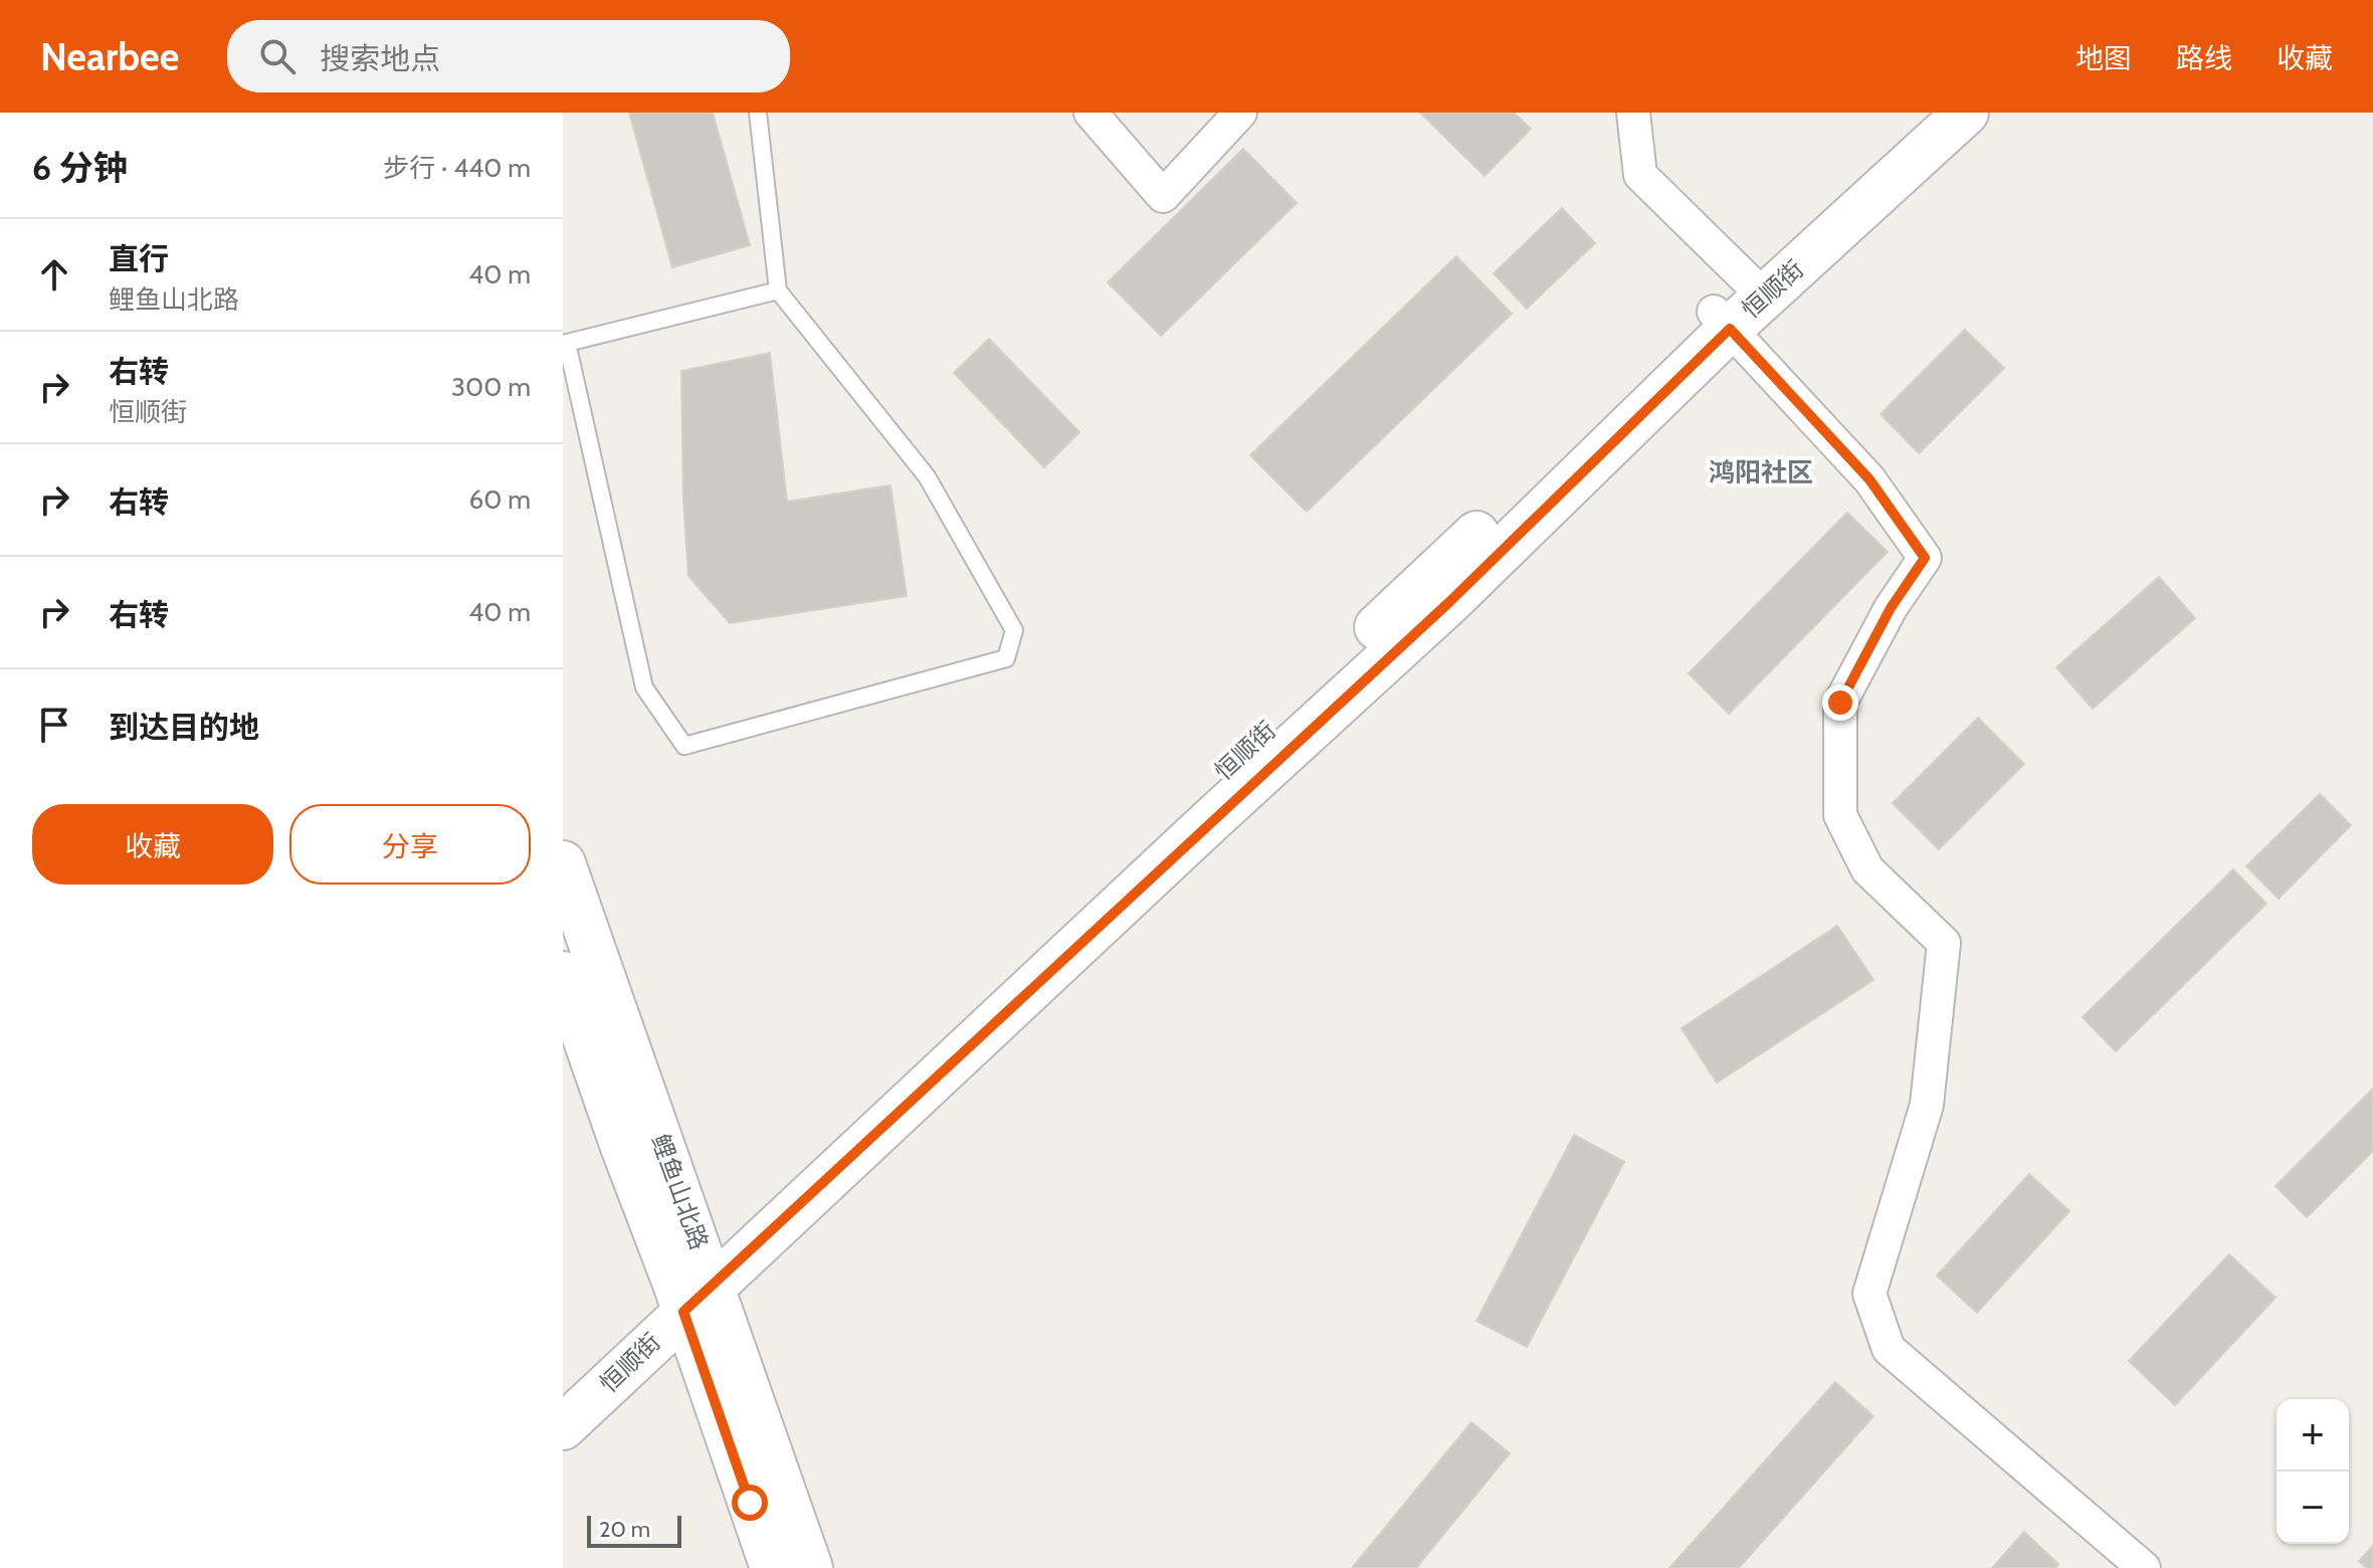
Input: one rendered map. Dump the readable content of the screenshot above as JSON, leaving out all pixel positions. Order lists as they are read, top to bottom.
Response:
{
  "streets": {
    "street": ["恒顺街", "鲤鱼山北路"]
  },
  "crossings": [
    ["恒顺街", "鲤鱼山北路"]
  ],
  "districts": ["鸿阳社区"],
  "scale_bar": "20 m",
  "page": {
    "header": "Nearbee",
    "search": "搜索地点",
    "nav": ["地图", "路线", "收藏"],
    "heading": ["6 分钟", "步行 · 440 m"],
    "list": [
      ["直行", "鲤鱼山北路", "40 m"],
      ["右转", "恒顺街", "300 m"],
      ["右转", "60 m"],
      ["右转", "40 m"],
      "到达目的地"
    ],
    "buttons": ["收藏", "分享"],
    "map_buttons": ["+", "−"],
    "scale": "20 m"
  }
}
